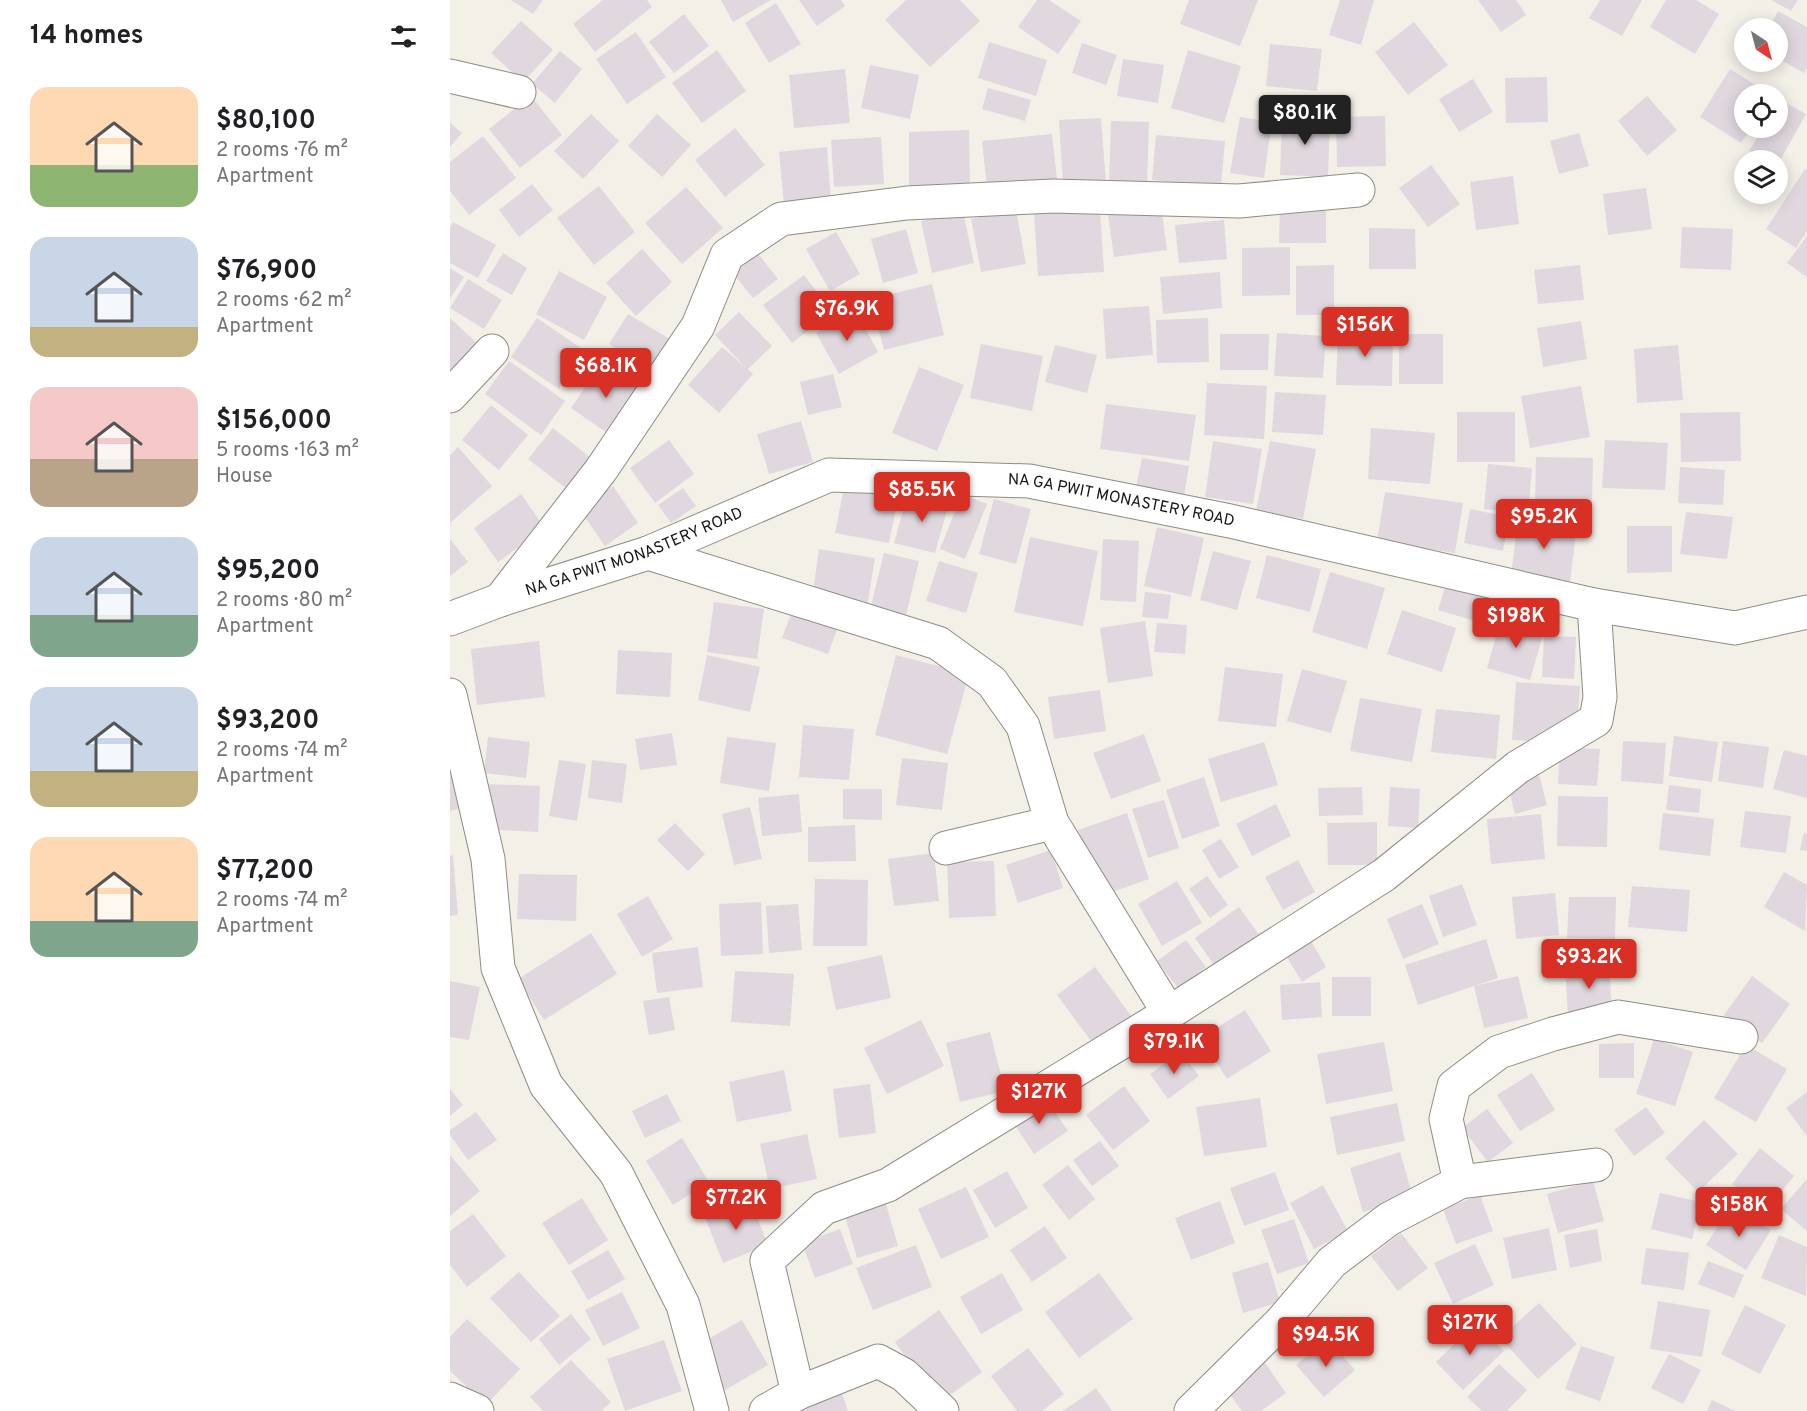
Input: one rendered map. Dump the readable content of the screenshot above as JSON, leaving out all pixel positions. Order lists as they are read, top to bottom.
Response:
{
  "streets": {
    "street": ["NA GA PWIT MONASTERY ROAD"]
  },
  "north": "bottom right",
  "page": {
    "heading": "14 homes",
    "list": [
      {
        "name": "$80,100",
        "note": "2 rooms · 76 m² · Apartment"
      },
      {
        "name": "$76,900",
        "note": "2 rooms · 62 m² · Apartment"
      },
      {
        "name": "$156,000",
        "note": "5 rooms · 163 m² · House"
      },
      {
        "name": "$95,200",
        "note": "2 rooms · 80 m² · Apartment"
      },
      {
        "name": "$93,200",
        "note": "2 rooms · 74 m² · Apartment"
      },
      {
        "name": "$77,200",
        "note": "2 rooms · 74 m² · Apartment"
      }
    ],
    "price": [
      "$80.1K",
      "$76.9K",
      "$156K",
      "$68.1K",
      "$85.5K",
      "$95.2K",
      "$198K",
      "$93.2K",
      "$79.1K",
      "$127K",
      "$77.2K",
      "$158K",
      "$127K",
      "$94.5K"
    ]
  }
}
